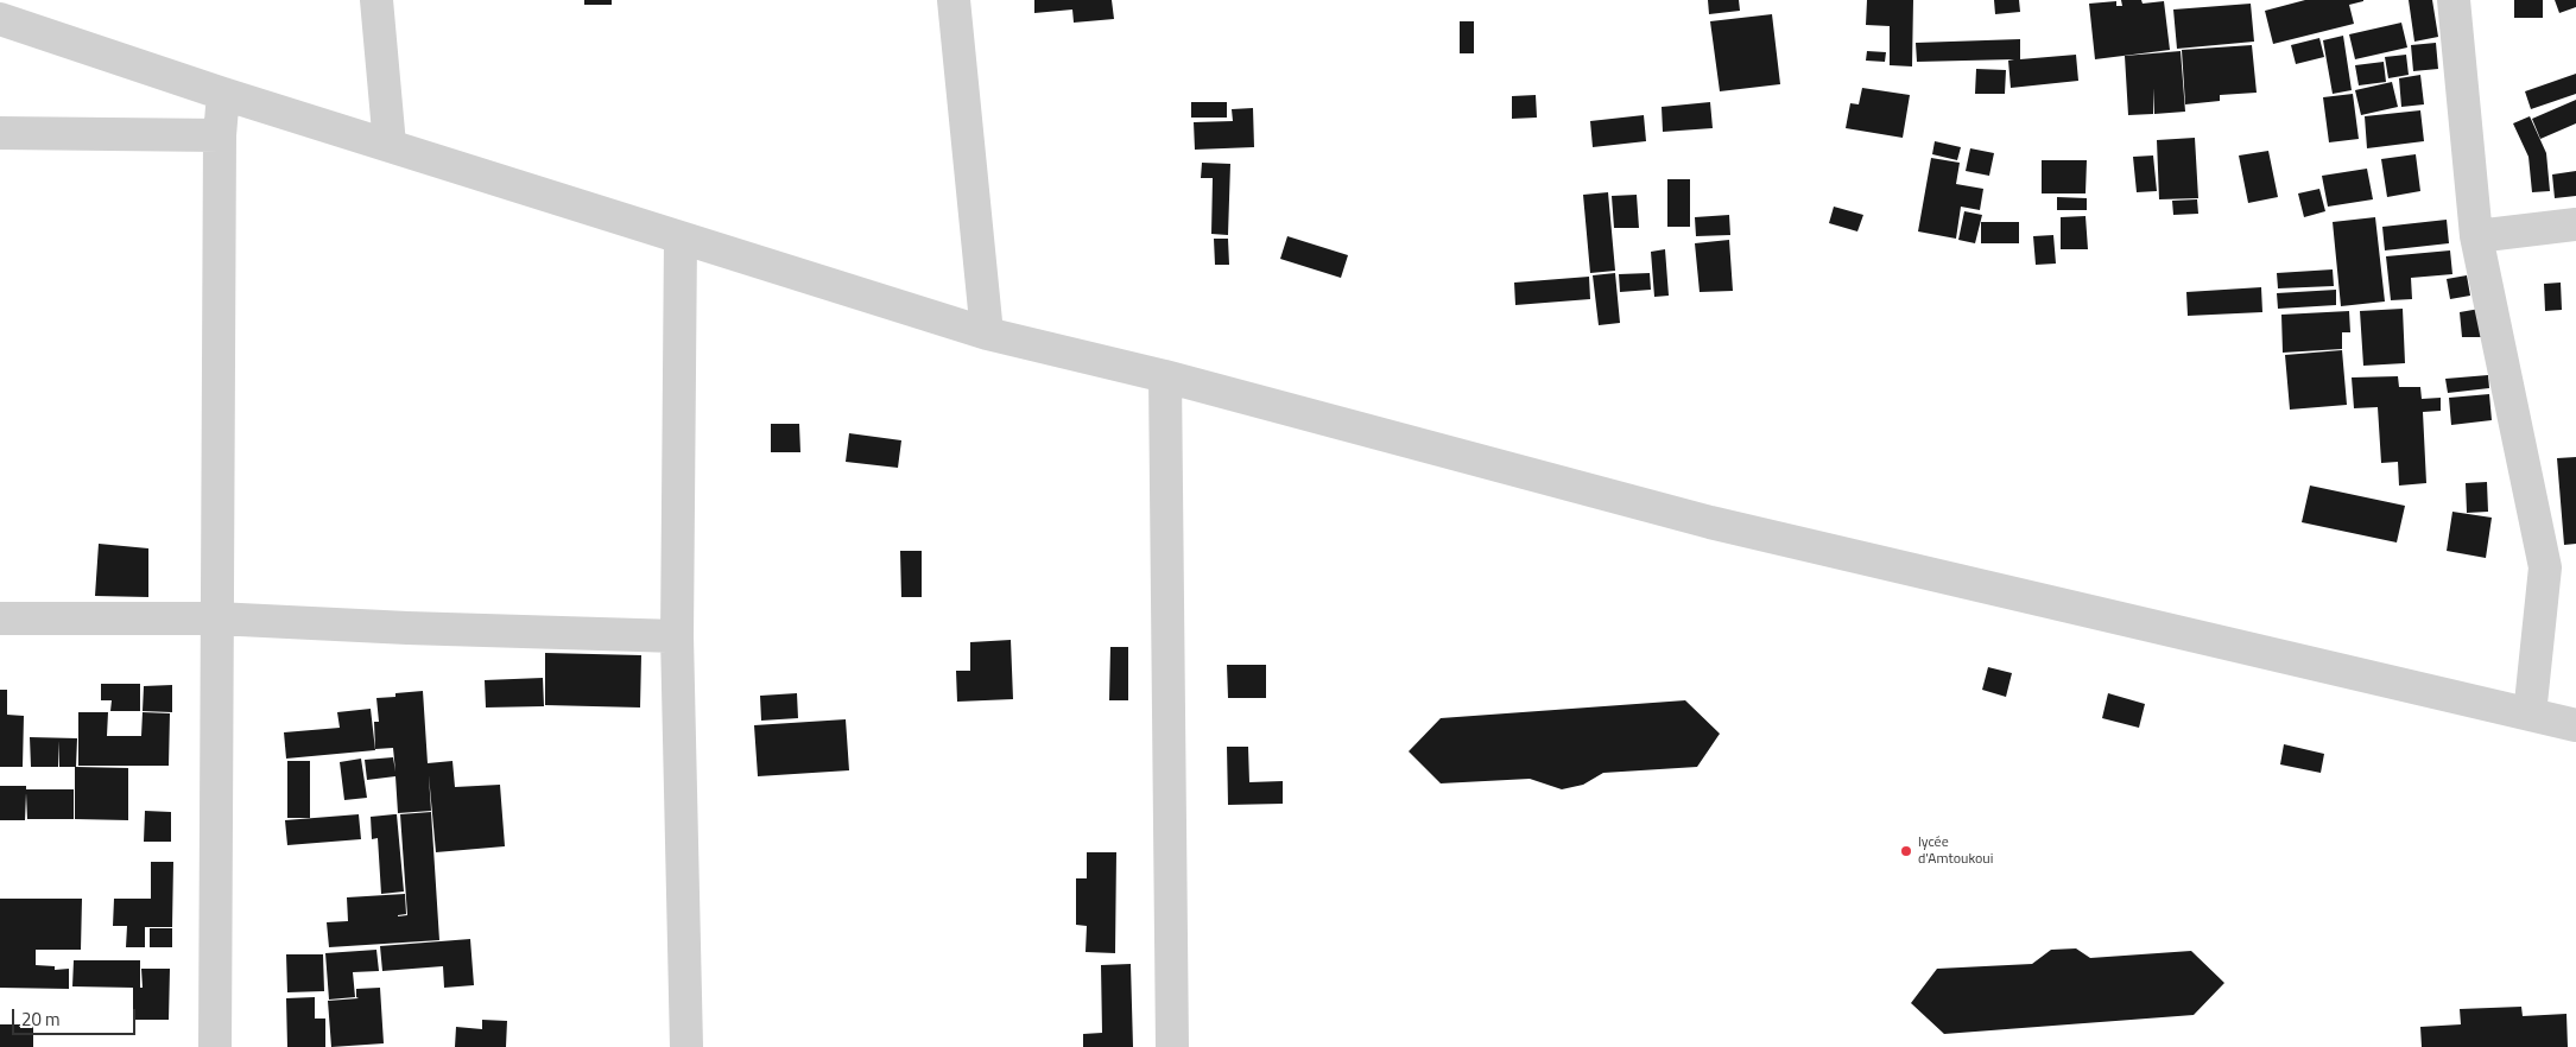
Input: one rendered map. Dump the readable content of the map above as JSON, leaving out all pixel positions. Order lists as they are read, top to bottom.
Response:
{
  "places": ["lycée d'Amtoukoui"],
  "scale_bar": "20 m"
}
